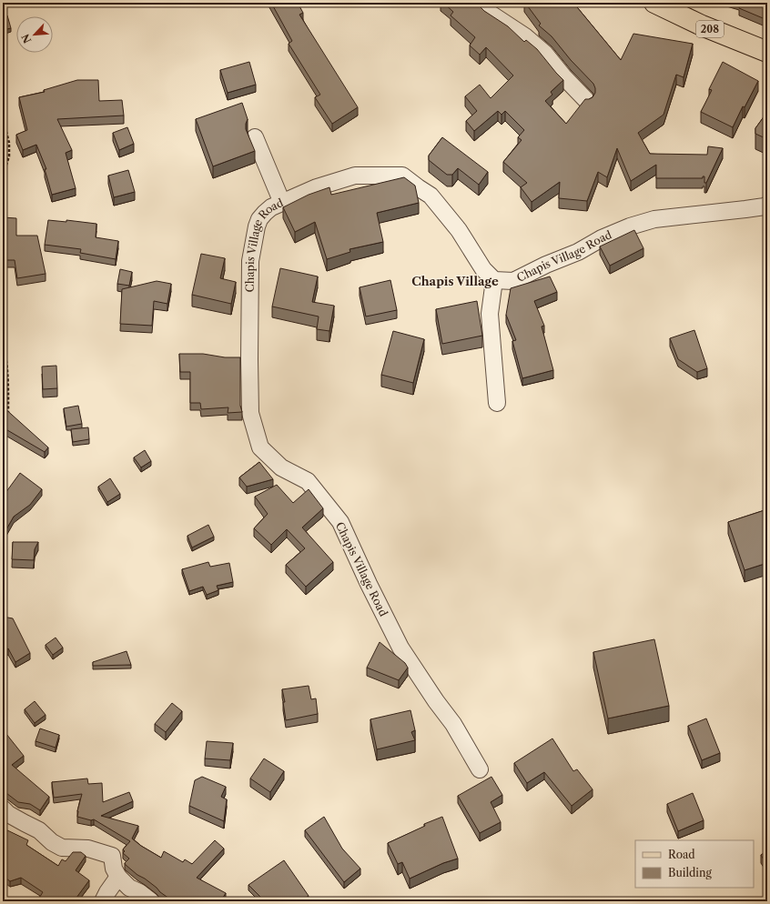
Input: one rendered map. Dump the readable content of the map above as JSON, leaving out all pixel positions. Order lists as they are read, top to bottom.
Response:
{
  "streets": {
    "main road": ["208"],
    "street": ["Chapis Village Road"]
  },
  "districts": ["Chapis Village"],
  "legend": ["Road", "Building"],
  "north": "bottom left"
}
